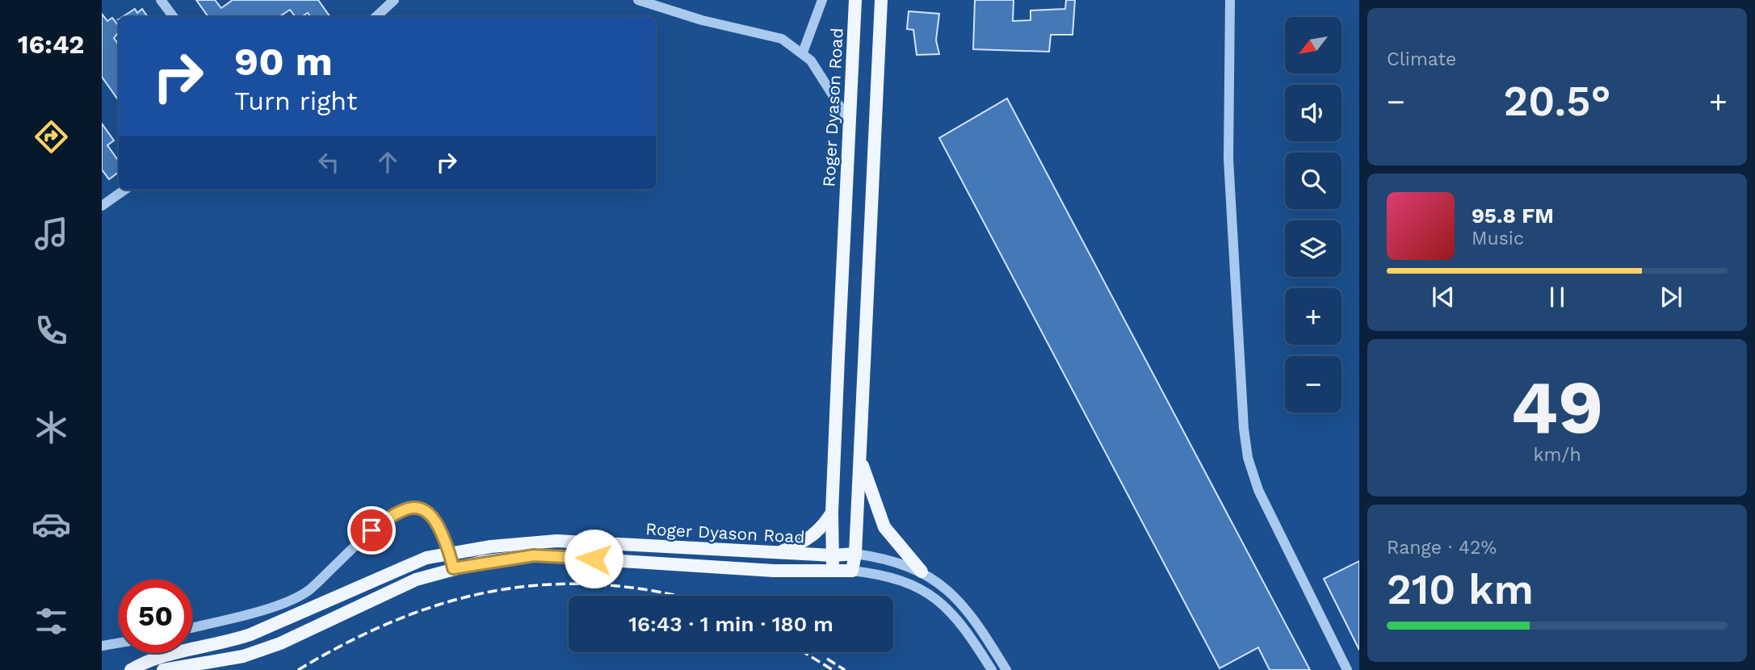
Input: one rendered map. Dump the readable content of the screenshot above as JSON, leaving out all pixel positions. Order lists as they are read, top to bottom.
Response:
{
  "streets": {
    "main road": ["Roger Dyason Road"]
  },
  "north": "bottom left",
  "page": {
    "tabs": "16:42",
    "tile": [
      "Climate",
      ["49", "km/h"],
      ["Range · 42%", "210 km"]
    ],
    "map_buttons": ["+", "−"],
    "turn": ["90 m", "Turn right"],
    "heat": ["−", "20.5°", "+"],
    "song": ["95.8 FM", "Music"],
    "limit": "50",
    "trip": "16:43 · 1 min · 180 m"
  }
}
